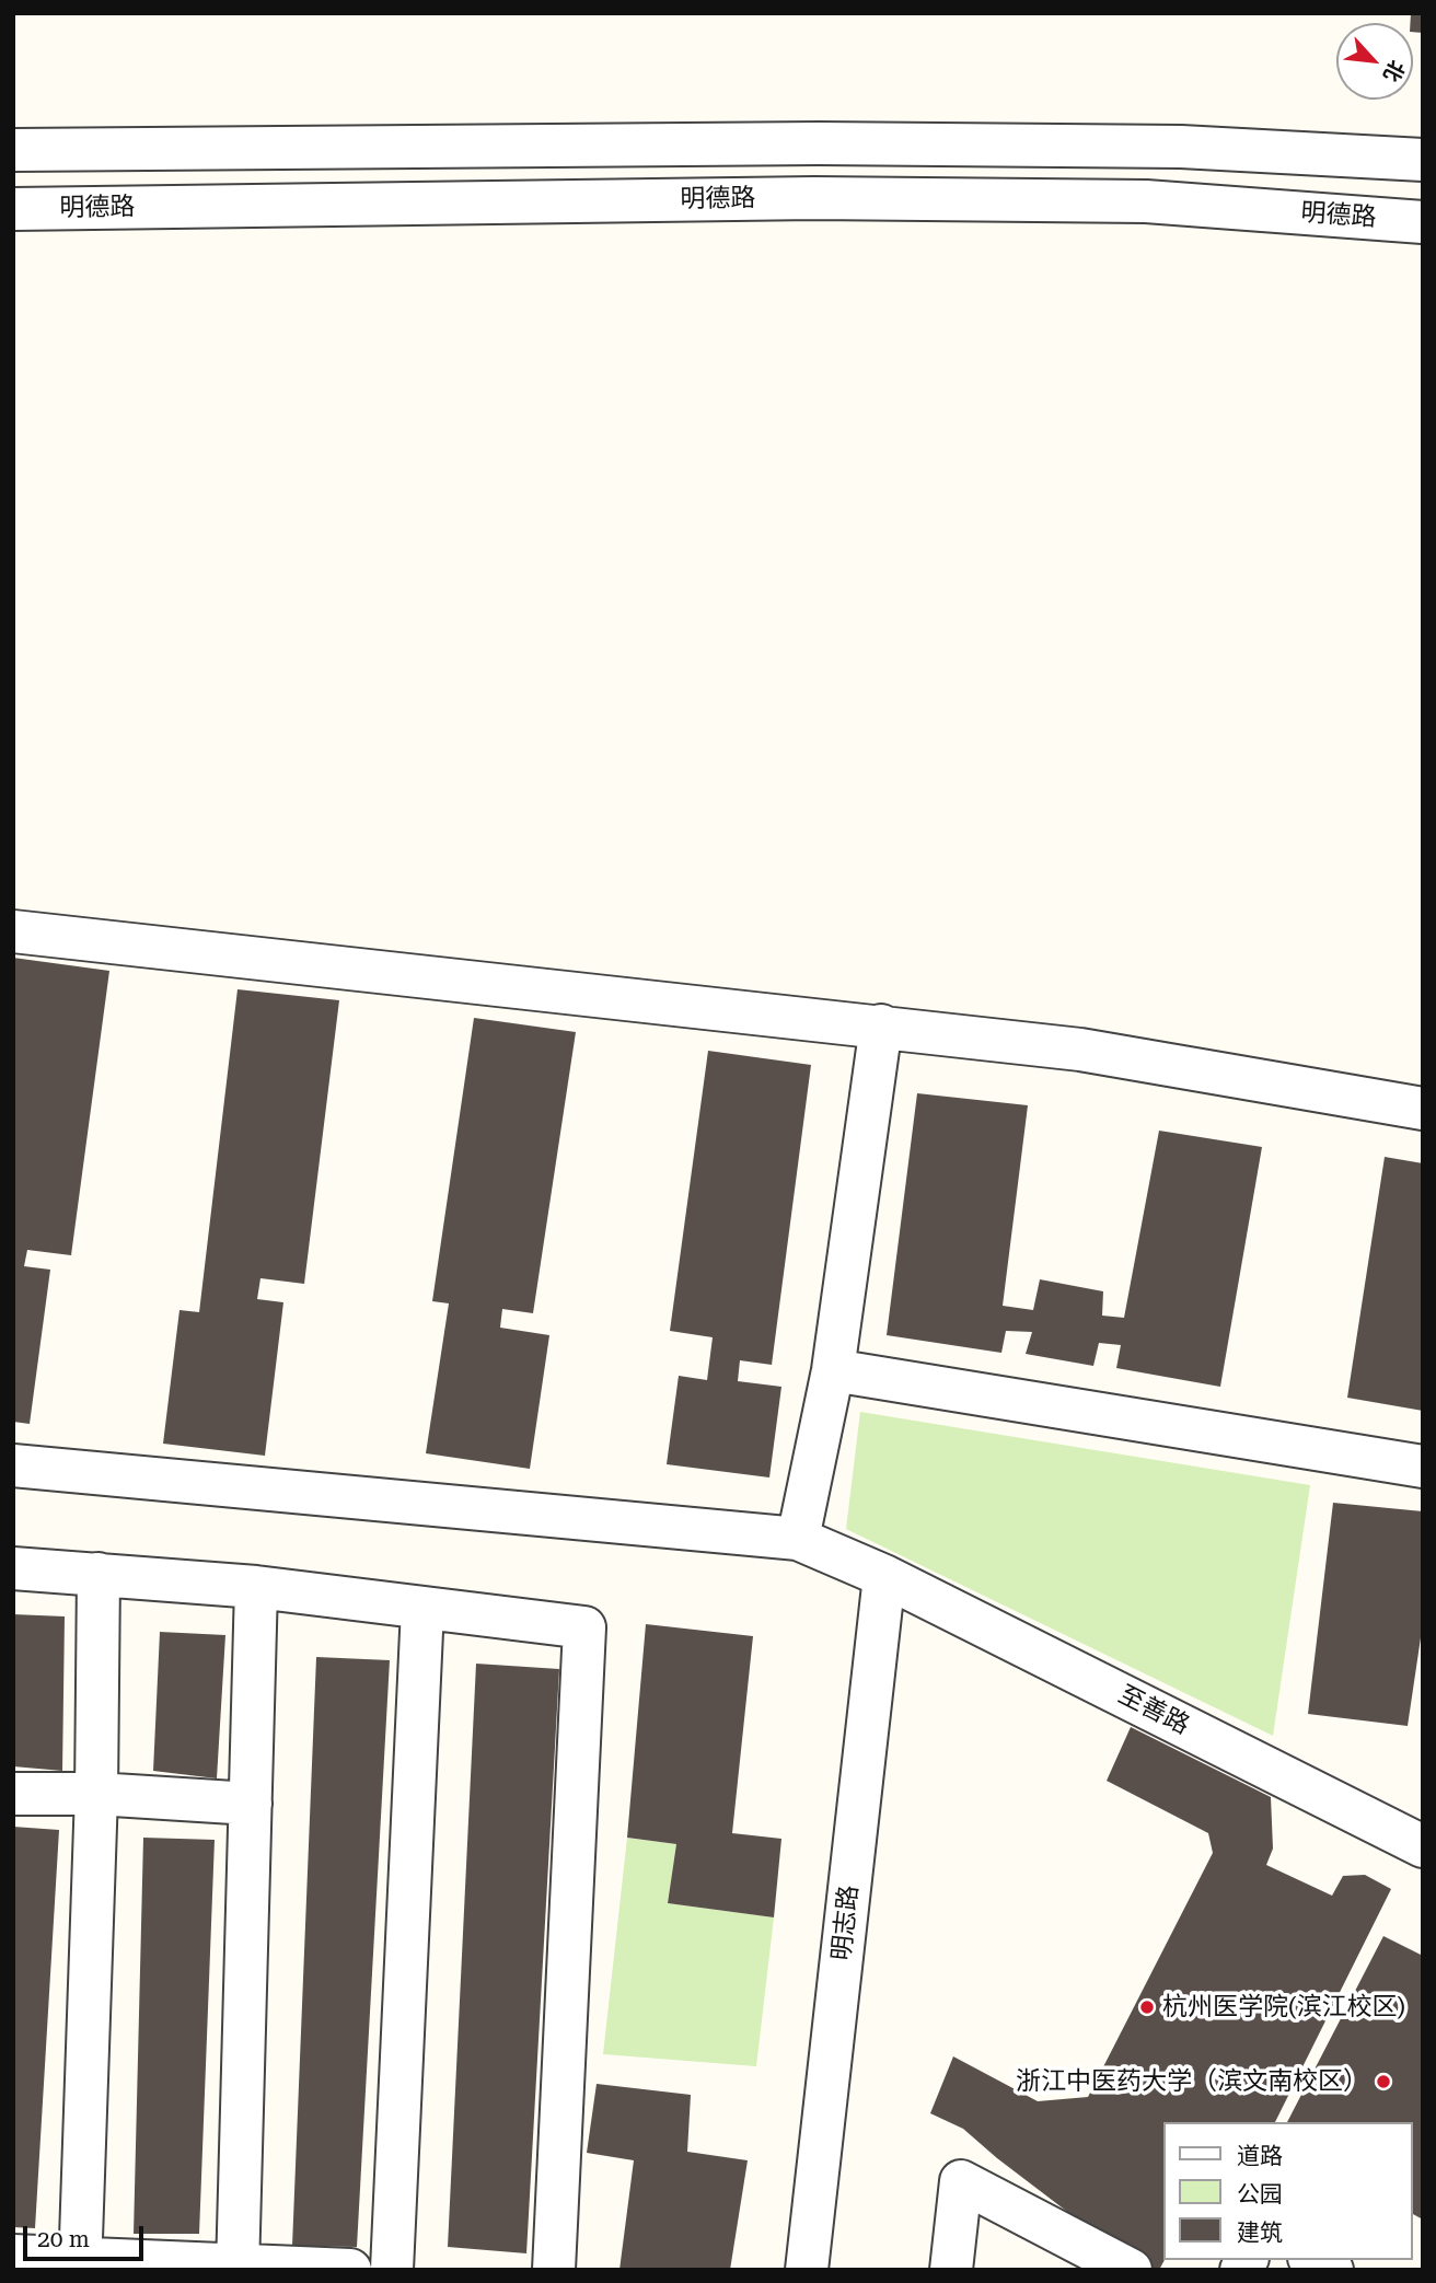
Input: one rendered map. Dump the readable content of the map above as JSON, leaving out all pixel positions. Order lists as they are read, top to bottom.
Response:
{
  "streets": {
    "street": ["明德路", "至善路", "明志路"]
  },
  "crossings": [
    ["至善路", "明志路"]
  ],
  "places": ["杭州医学院(滨江校区)", "浙江中医药大学（滨文南校区）"],
  "legend": ["道路", "公园", "建筑"],
  "scale_bar": "20 m",
  "north": "bottom right"
}
